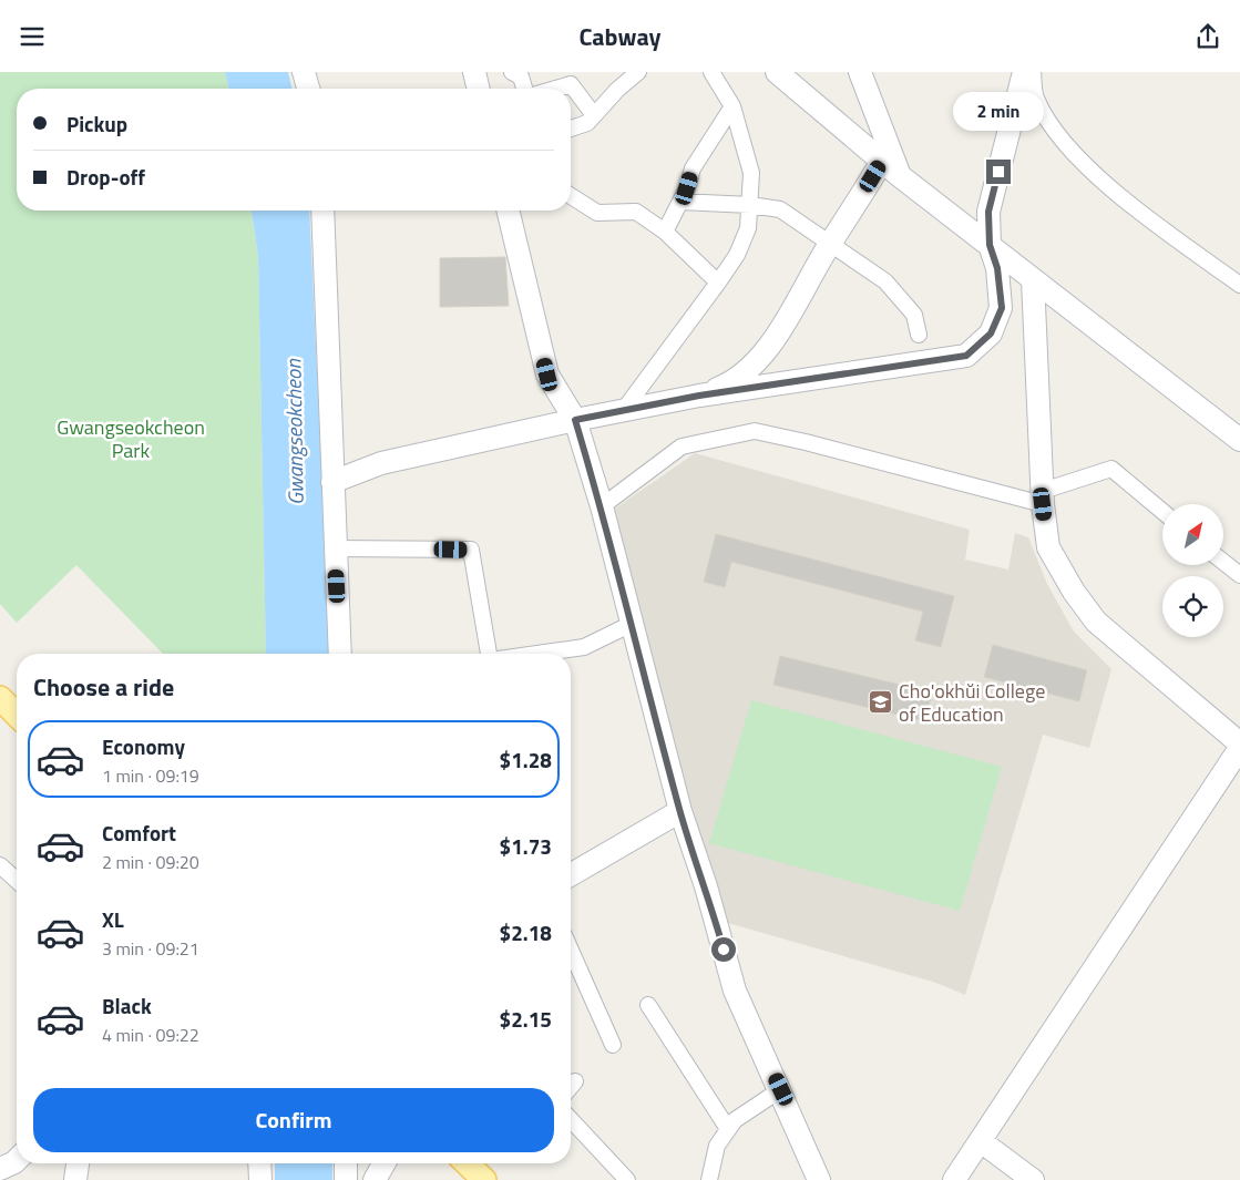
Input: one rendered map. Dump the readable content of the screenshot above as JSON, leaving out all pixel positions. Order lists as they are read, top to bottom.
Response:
{
  "water": ["Gwangseokcheon"],
  "parks": ["Gwangseokcheon Park"],
  "places": {
    "school or university": ["Cho'okhŭi College of Education"]
  },
  "north": "top right",
  "page": {
    "header": "Cabway",
    "banner": ["Pickup", "Drop-off"],
    "bubble": "2 min",
    "heading": "Choose a ride",
    "list": [
      {
        "name": "Economy",
        "note": "1 min · 09:19",
        "value": "$1.28"
      },
      {
        "name": "Comfort",
        "note": "2 min · 09:20",
        "value": "$1.73"
      },
      {
        "name": "XL",
        "note": "3 min · 09:21",
        "value": "$2.18"
      },
      {
        "name": "Black",
        "note": "4 min · 09:22",
        "value": "$2.15"
      }
    ],
    "buttons": "Confirm"
  }
}
